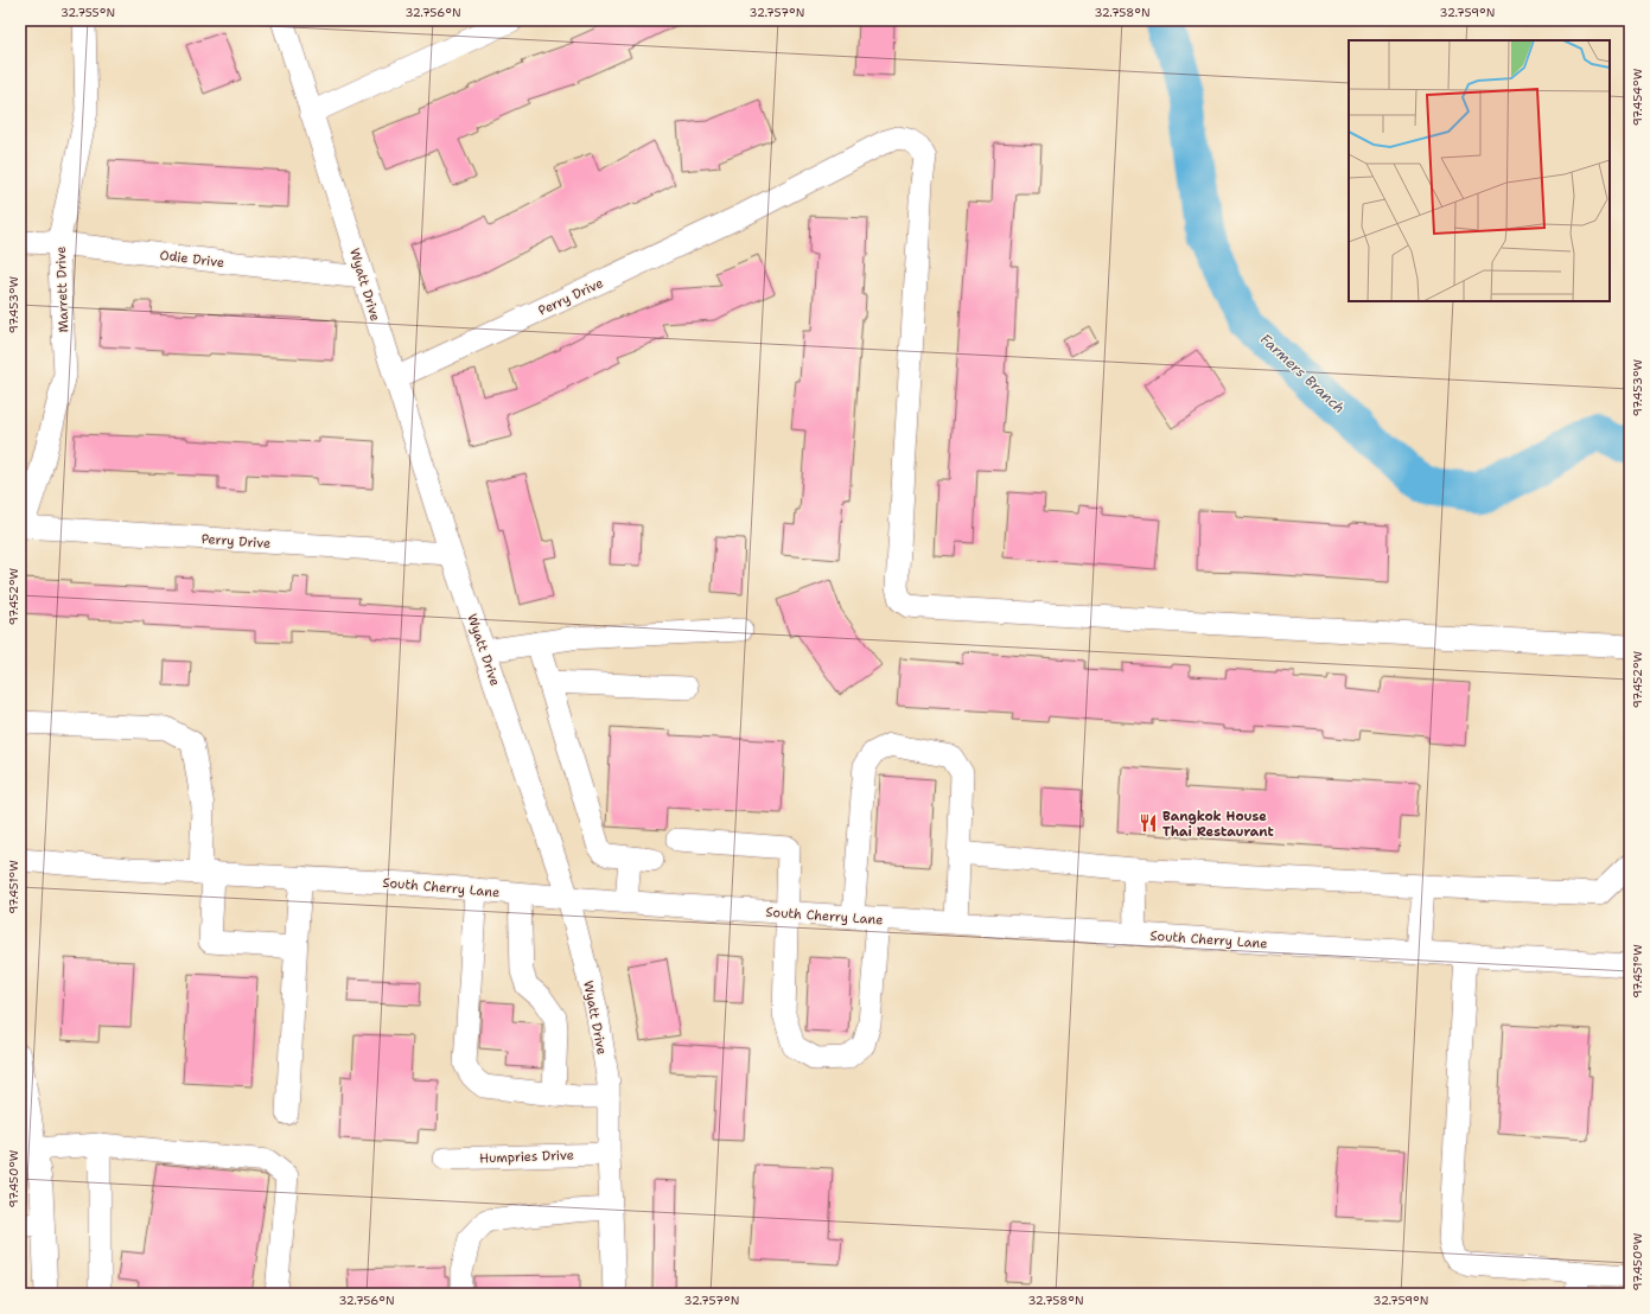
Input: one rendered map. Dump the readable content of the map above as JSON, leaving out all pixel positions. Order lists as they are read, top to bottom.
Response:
{
  "streets": {
    "street": [
      "Odie Drive",
      "Wyatt Drive",
      "Marrett Drive",
      "Perry Drive",
      "South Cherry Lane",
      "Humpries Drive"
    ]
  },
  "crossings": [
    ["Odie Drive", "Wyatt Drive"],
    ["Odie Drive", "Marrett Drive"],
    ["Wyatt Drive", "Perry Drive"],
    ["Wyatt Drive", "South Cherry Lane"],
    ["Wyatt Drive", "Humpries Drive"],
    ["Marrett Drive", "Perry Drive"]
  ],
  "water": ["Farmers Branch"],
  "places": {
    "restaurant": ["Bangkok House Thai Restaurant"]
  },
  "coordinates": [
    "32.755°N",
    "32.756°N",
    "32.757°N",
    "32.758°N",
    "32.759°N",
    "97.454°W",
    "97.453°W",
    "97.452°W",
    "97.451°W",
    "97.450°W"
  ]
}
